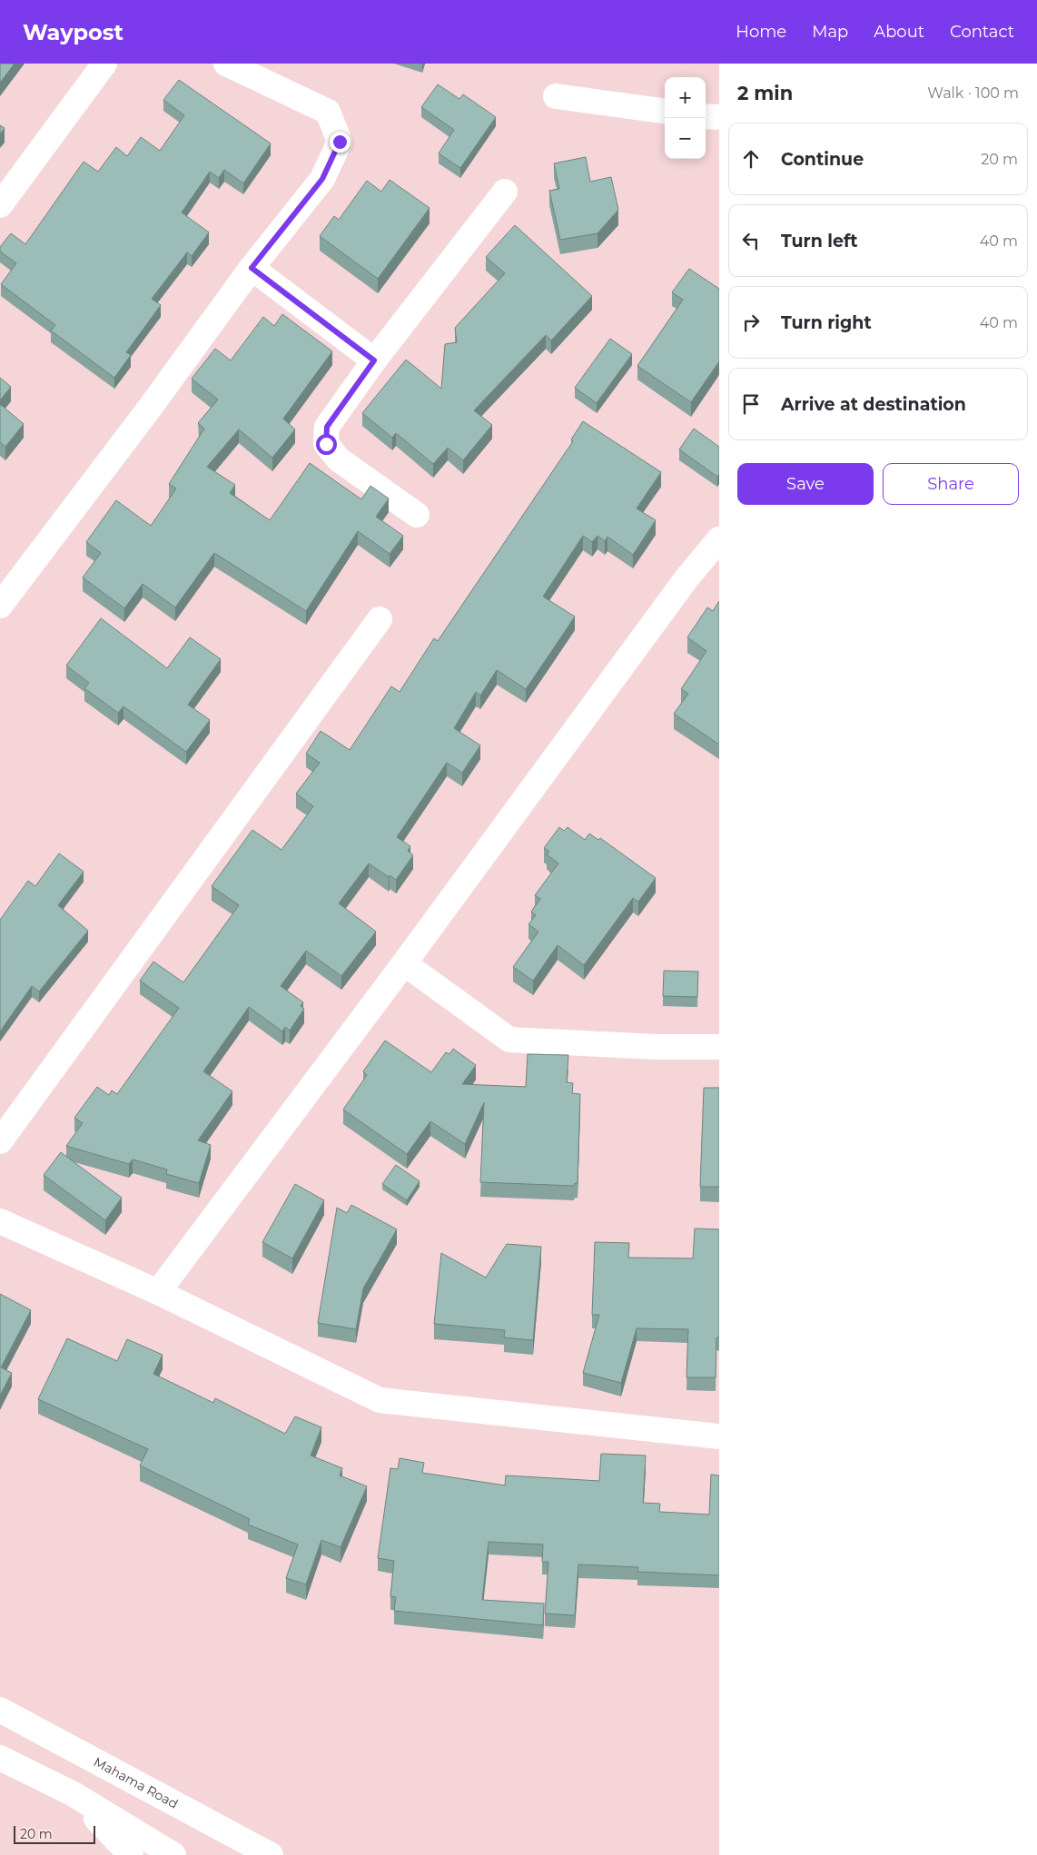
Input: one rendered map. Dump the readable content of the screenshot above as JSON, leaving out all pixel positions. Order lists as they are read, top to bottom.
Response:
{
  "streets": {
    "street": ["Mahama Road"]
  },
  "scale_bar": "20 m",
  "page": {
    "header": "Waypost",
    "nav": [
      "Home",
      "Map",
      "About",
      "Contact"
    ],
    "heading": ["2 min", "Walk · 100 m"],
    "map_buttons": ["+", "−"],
    "list": [
      ["Continue", "20 m"],
      ["Turn left", "40 m"],
      ["Turn right", "40 m"],
      "Arrive at destination"
    ],
    "buttons": ["Save", "Share"],
    "scale": "20 m"
  }
}
